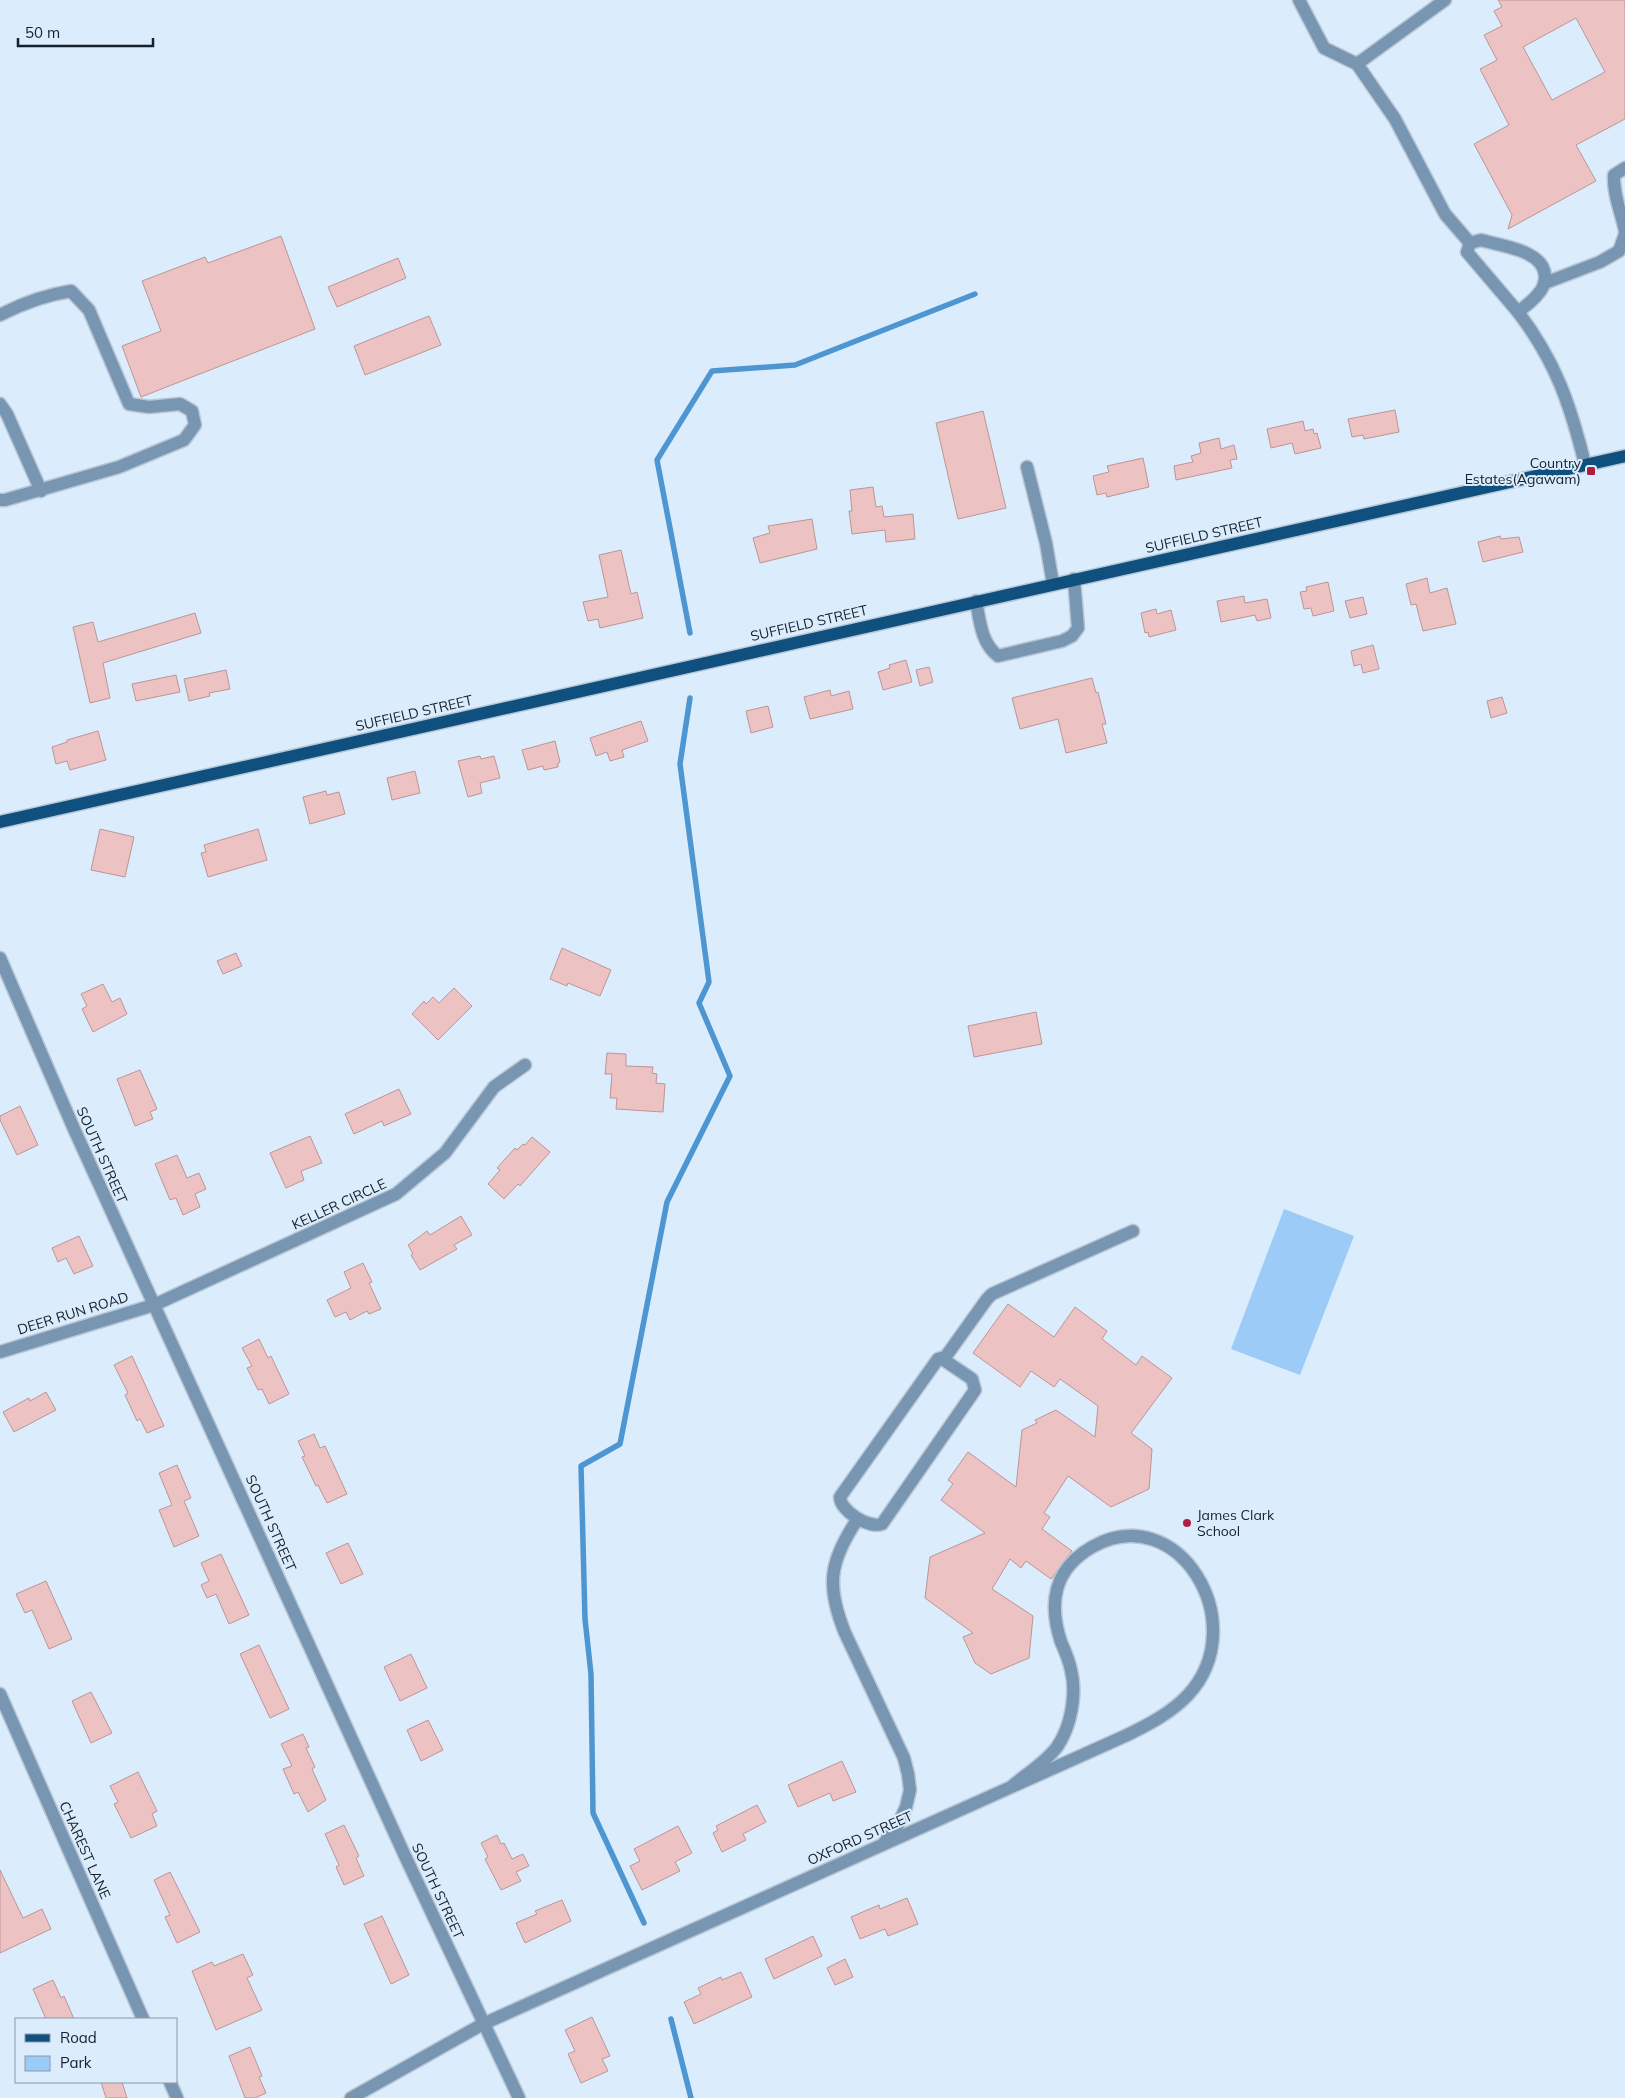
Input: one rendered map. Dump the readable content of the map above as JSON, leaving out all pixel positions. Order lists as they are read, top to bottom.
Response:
{
  "streets": {
    "main road": ["SUFFIELD STREET"],
    "street": [
      "SOUTH STREET",
      "KELLER CIRCLE",
      "DEER RUN ROAD",
      "OXFORD STREET",
      "CHAREST LANE"
    ]
  },
  "crossings": [
    ["SOUTH STREET", "KELLER CIRCLE"],
    ["SOUTH STREET", "DEER RUN ROAD"],
    ["SOUTH STREET", "OXFORD STREET"],
    ["KELLER CIRCLE", "DEER RUN ROAD"]
  ],
  "places": {
    "transit": ["Country Estates(Agawam)"],
    "other": ["James Clark School"]
  },
  "legend": ["Road", "Park"],
  "scale_bar": "50 m"
}
